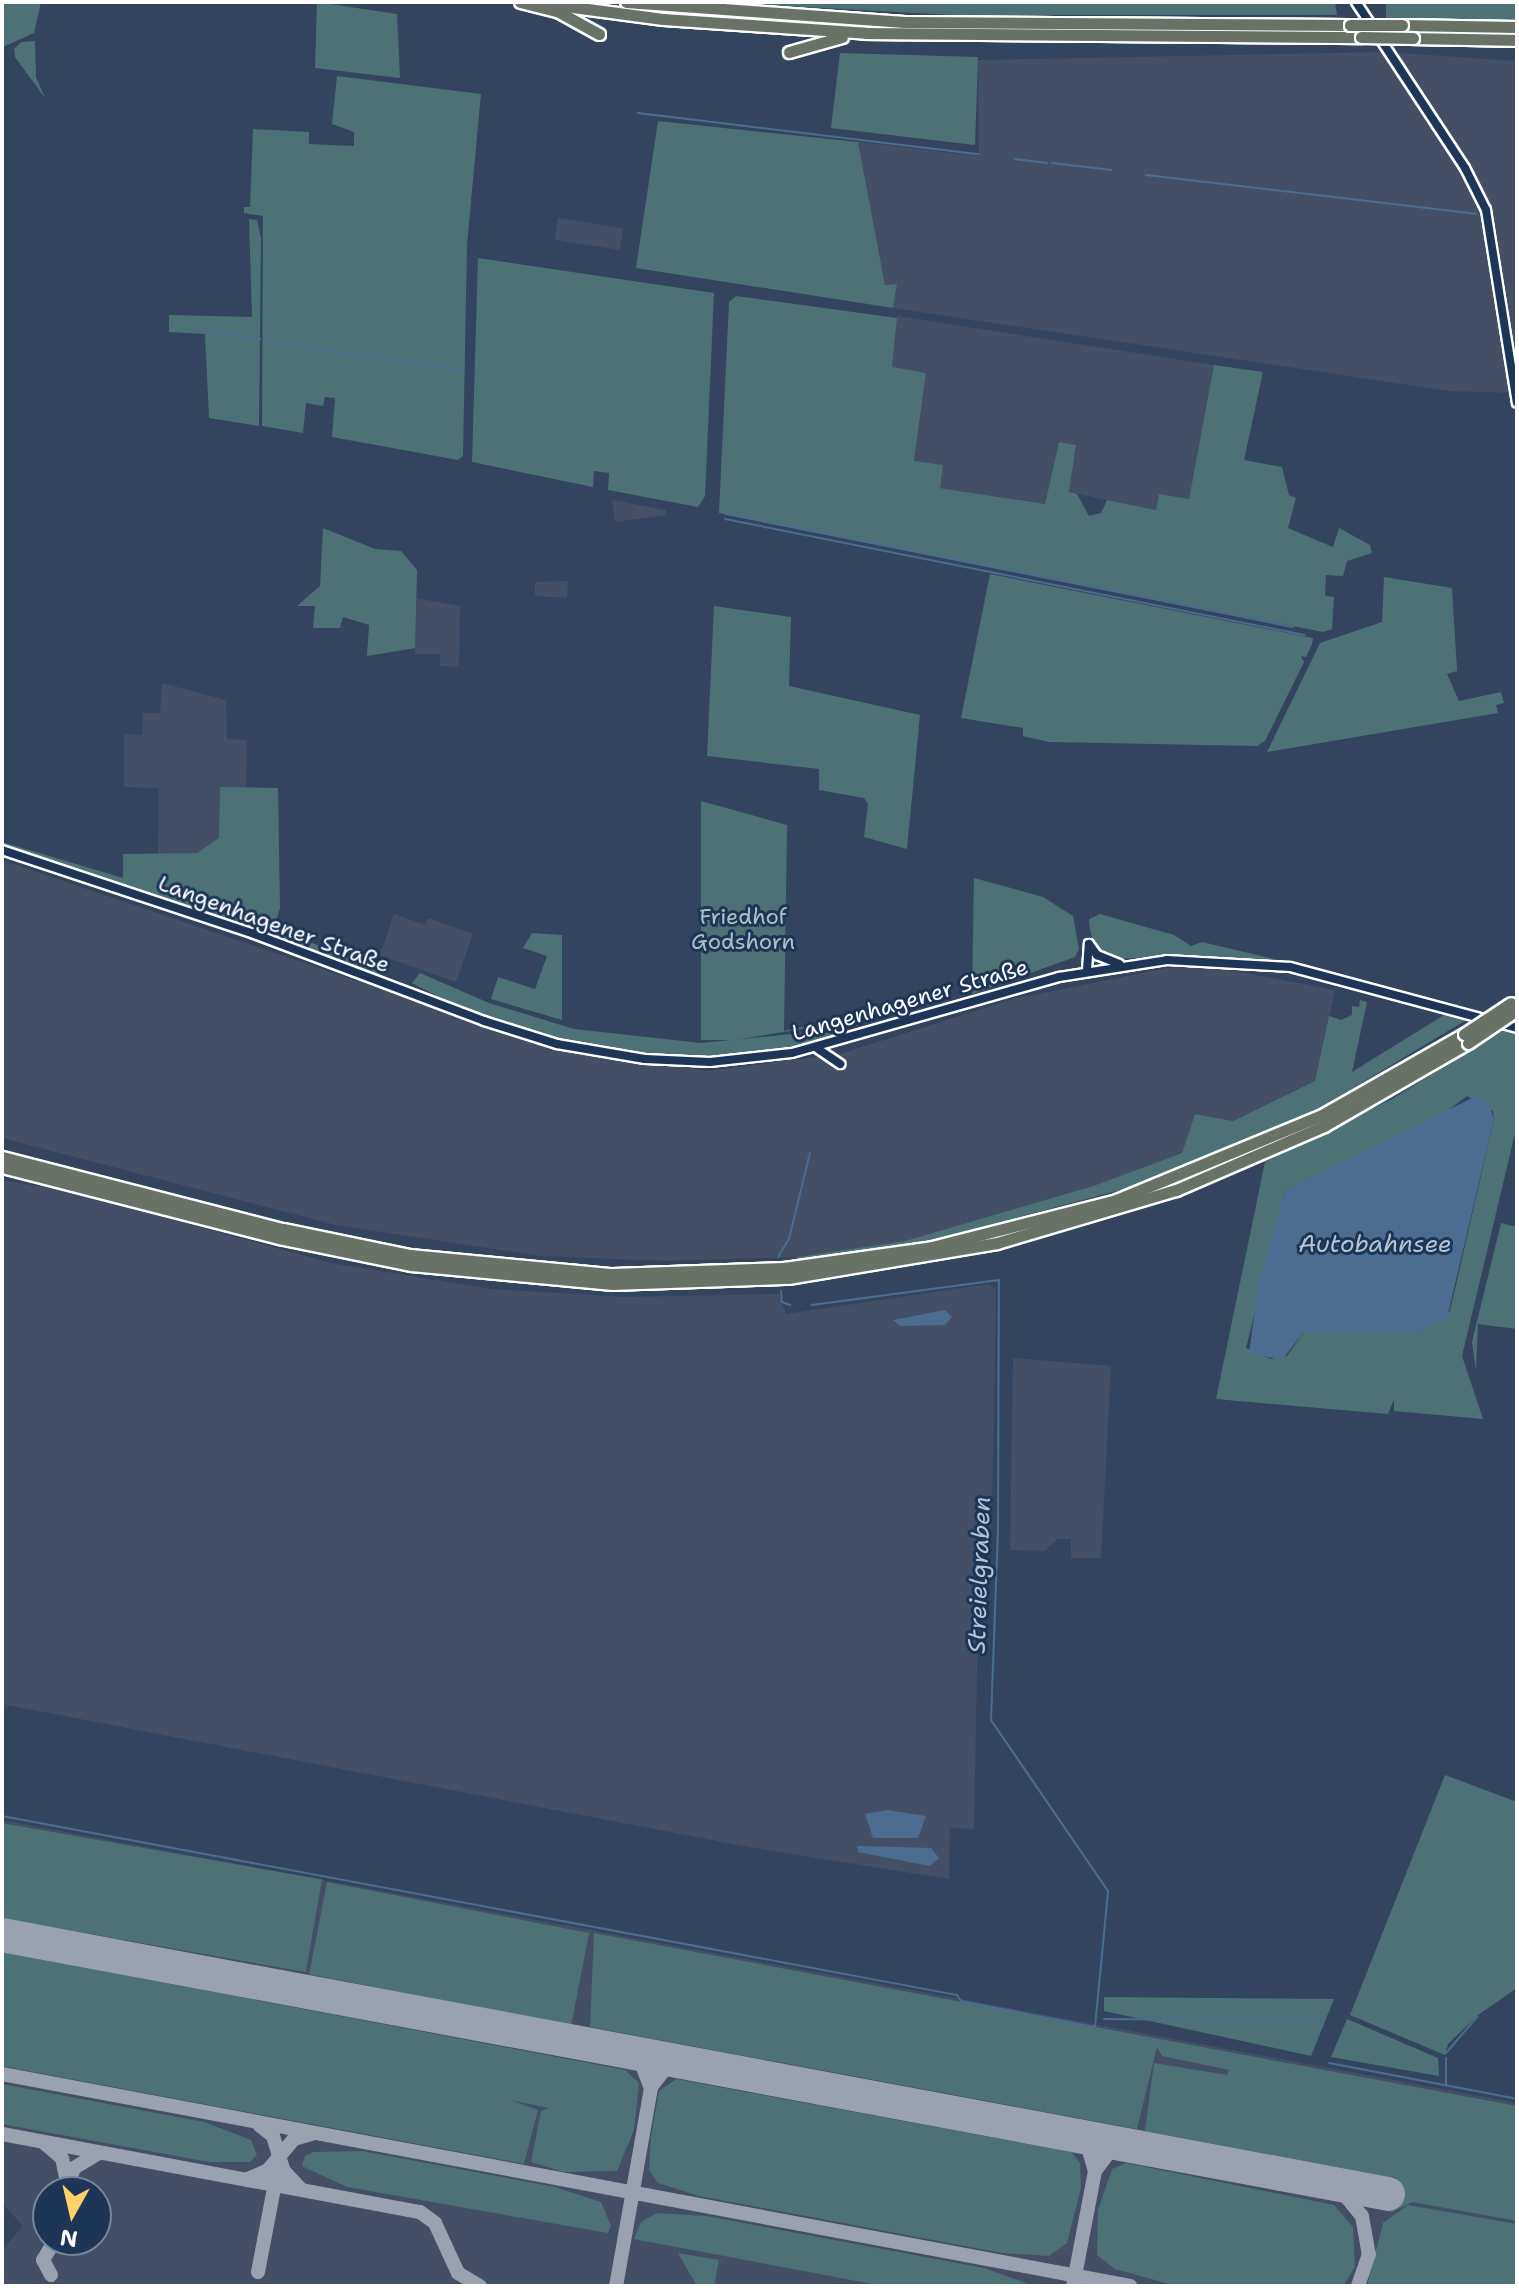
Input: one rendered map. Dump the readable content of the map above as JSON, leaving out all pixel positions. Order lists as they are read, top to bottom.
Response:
{
  "streets": {
    "main road": ["Langenhagener Straße"]
  },
  "water": ["Autobahnsee", "Streielgraben"],
  "parks": ["Friedhof Godshorn"],
  "north": "bottom"
}
